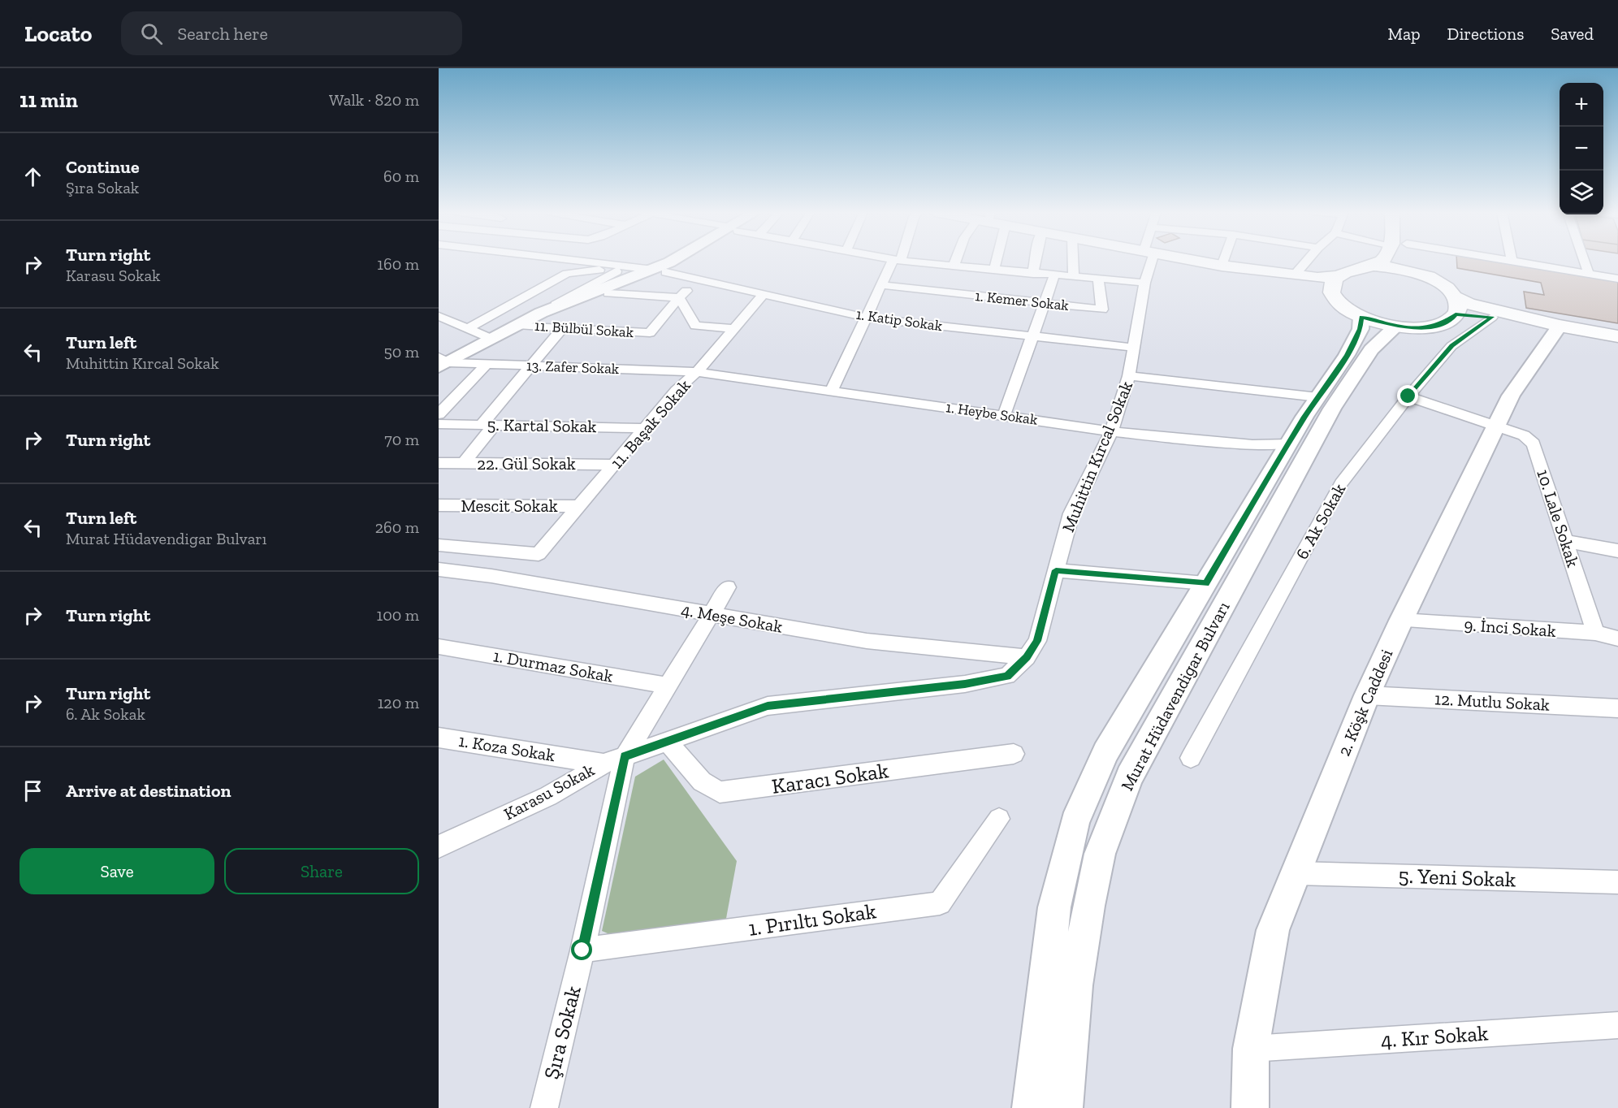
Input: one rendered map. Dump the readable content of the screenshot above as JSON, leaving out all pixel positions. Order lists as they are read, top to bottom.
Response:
{
  "streets": {
    "main road": ["Murat Hüdavendigar Bulvarı", "2. Köşk Caddesi"],
    "street": [
      "1. Kemer Sokak",
      "1. Katip Sokak",
      "11. Bülbül Sokak",
      "13. Zafer Sokak",
      "1. Heybe Sokak",
      "11. Başak Sokak",
      "5. Kartal Sokak",
      "Muhittin Kırcal Sokak",
      "22. Gül Sokak",
      "Mescit Sokak",
      "10. Lale Sokak",
      "6. Ak Sokak",
      "4. Meşe Sokak",
      "9. İnci Sokak",
      "1. Durmaz Sokak",
      "12. Mutlu Sokak",
      "1. Koza Sokak",
      "Karacı Sokak",
      "Karasu Sokak",
      "5. Yeni Sokak",
      "1. Pırıltı Sokak",
      "Şıra Sokak",
      "4. Kır Sokak"
    ]
  },
  "crossings": [
    ["1. Katip Sokak", "11. Başak Sokak"],
    ["1. Katip Sokak", "Muhittin Kırcal Sokak"],
    ["13. Zafer Sokak", "1. Heybe Sokak"],
    ["13. Zafer Sokak", "11. Başak Sokak"],
    ["1. Heybe Sokak", "11. Başak Sokak"],
    ["1. Heybe Sokak", "Muhittin Kırcal Sokak"],
    ["1. Heybe Sokak", "Murat Hüdavendigar Bulvarı"],
    ["11. Başak Sokak", "5. Kartal Sokak"],
    ["11. Başak Sokak", "22. Gül Sokak"],
    ["11. Başak Sokak", "Mescit Sokak"],
    ["Muhittin Kırcal Sokak", "4. Meşe Sokak"],
    ["Muhittin Kırcal Sokak", "Karasu Sokak"],
    ["10. Lale Sokak", "6. Ak Sokak"],
    ["10. Lale Sokak", "9. İnci Sokak"],
    ["10. Lale Sokak", "2. Köşk Caddesi"],
    ["4. Meşe Sokak", "Karasu Sokak"],
    ["9. İnci Sokak", "2. Köşk Caddesi"],
    ["12. Mutlu Sokak", "2. Köşk Caddesi"],
    ["2. Köşk Caddesi", "5. Yeni Sokak"],
    ["2. Köşk Caddesi", "4. Kır Sokak"],
    ["1. Koza Sokak", "Karasu Sokak"],
    ["1. Koza Sokak", "Şıra Sokak"],
    ["Karacı Sokak", "Karasu Sokak"],
    ["Karasu Sokak", "Şıra Sokak"],
    ["1. Pırıltı Sokak", "Şıra Sokak"]
  ],
  "page": {
    "header": "Locato",
    "search": "Search here",
    "nav": ["Map", "Directions", "Saved"],
    "heading": ["11 min", "Walk · 820 m"],
    "map_buttons": ["+", "−"],
    "list": [
      ["Continue", "Şıra Sokak", "60 m"],
      ["Turn right", "Karasu Sokak", "160 m"],
      ["Turn left", "Muhittin Kırcal Sokak", "50 m"],
      ["Turn right", "70 m"],
      ["Turn left", "Murat Hüdavendigar Bulvarı", "260 m"],
      ["Turn right", "100 m"],
      ["Turn right", "6. Ak Sokak", "120 m"],
      "Arrive at destination"
    ],
    "buttons": ["Save", "Share"]
  }
}
